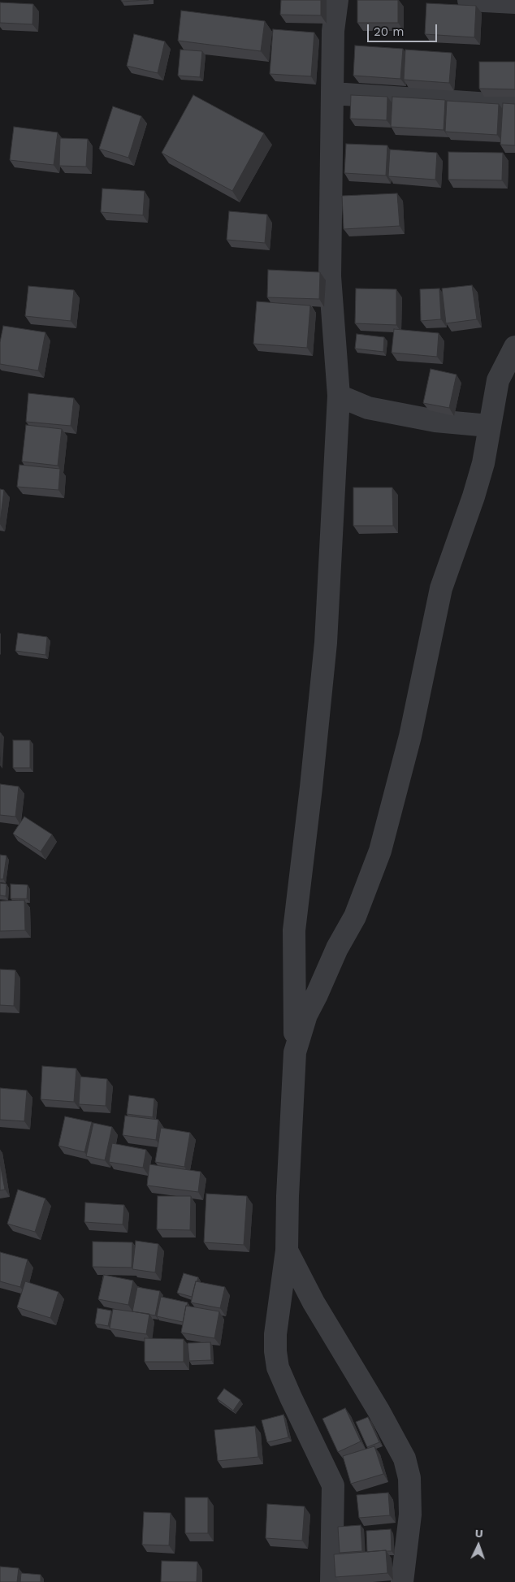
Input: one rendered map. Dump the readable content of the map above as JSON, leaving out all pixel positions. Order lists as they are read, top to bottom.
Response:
{
  "scale_bar": "20 m",
  "north": "top"
}
